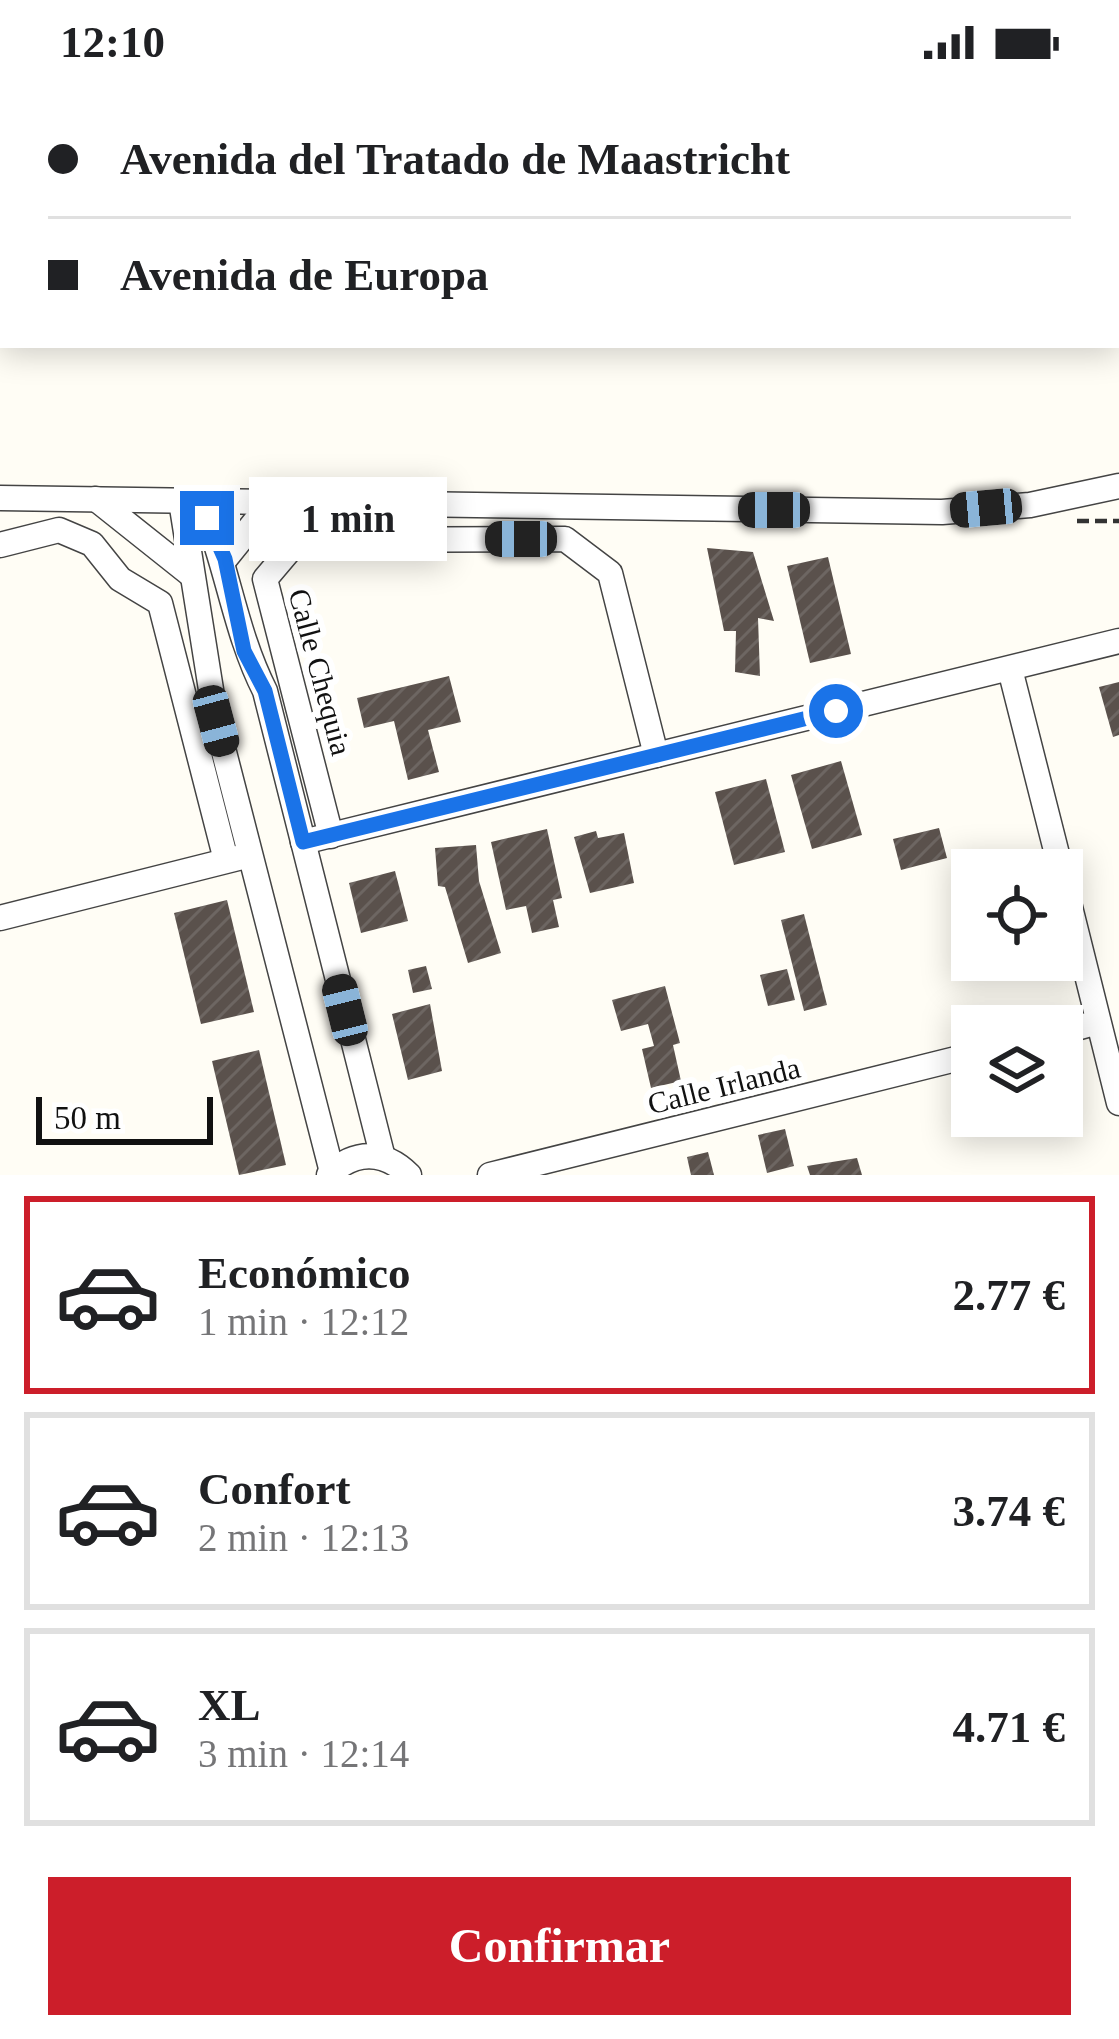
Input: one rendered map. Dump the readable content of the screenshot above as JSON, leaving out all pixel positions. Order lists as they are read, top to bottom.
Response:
{
  "streets": {
    "street": ["Calle Chequia", "Calle Irlanda"]
  },
  "scale_bar": "50 m",
  "page": {
    "status": "12:10",
    "banner": ["Avenida del Tratado de Maastricht", "Avenida de Europa"],
    "bubble": "1 min",
    "scale": "50 m",
    "list": [
      {
        "name": "Económico",
        "note": "1 min · 12:12",
        "value": "2.77 €"
      },
      {
        "name": "Confort",
        "note": "2 min · 12:13",
        "value": "3.74 €"
      },
      {
        "name": "XL",
        "note": "3 min · 12:14",
        "value": "4.71 €"
      }
    ],
    "buttons": "Confirmar"
  }
}
